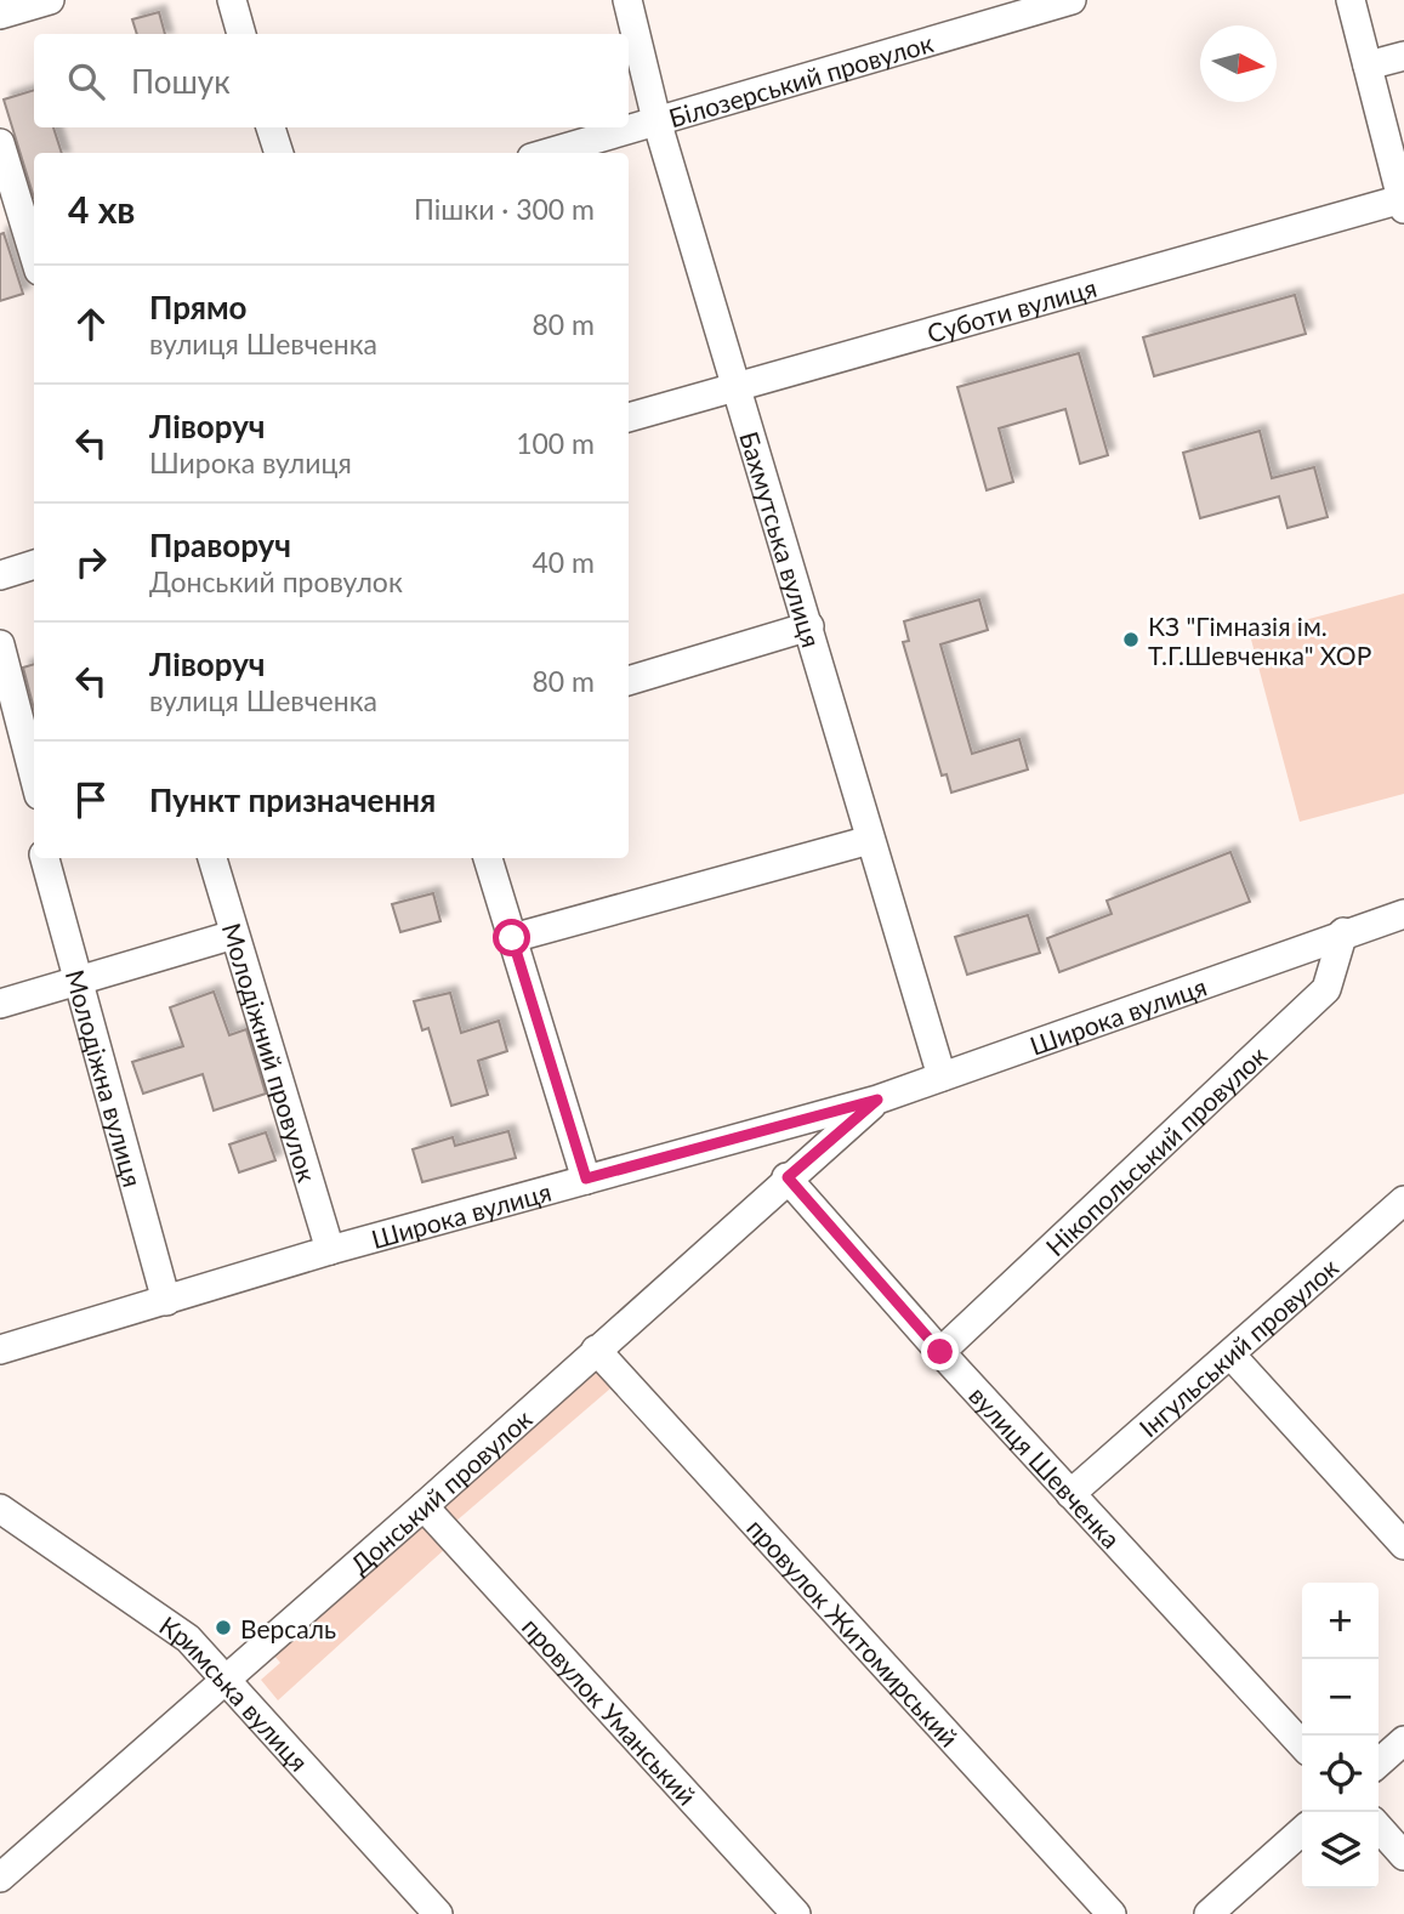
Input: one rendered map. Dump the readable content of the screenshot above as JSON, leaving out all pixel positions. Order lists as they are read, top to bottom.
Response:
{
  "streets": {
    "street": [
      "Білозерський провулок",
      "Суботи вулиця",
      "Бахмутська вулиця",
      "Широка вулиця",
      "Молодіжний провулок",
      "Молодіжна вулиця",
      "Нікопольський провулок",
      "Інгульський провулок",
      "вулиця Шевченка",
      "Донський провулок",
      "провулок Житомирський",
      "Кримська вулиця",
      "провулок Уманський"
    ]
  },
  "crossings": [
    ["Білозерський провулок", "Бахмутська вулиця"],
    ["Суботи вулиця", "Бахмутська вулиця"],
    ["Бахмутська вулиця", "Широка вулиця"],
    ["Широка вулиця", "Молодіжний провулок"],
    ["Широка вулиця", "Молодіжна вулиця"],
    ["Широка вулиця", "Нікопольський провулок"],
    ["Широка вулиця", "Донський провулок"],
    ["Нікопольський провулок", "вулиця Шевченка"],
    ["Інгульський провулок", "вулиця Шевченка"],
    ["вулиця Шевченка", "Донський провулок"],
    ["Донський провулок", "провулок Житомирський"],
    ["Донський провулок", "Кримська вулиця"],
    ["Донський провулок", "провулок Уманський"]
  ],
  "places": ["КЗ \"Гімназія ім. Т.Г.Шевченка\" ХОР", "Версаль"],
  "north": "right",
  "page": {
    "search": "Пошук",
    "heading": ["4 хв", "Пішки · 300 m"],
    "list": [
      ["Прямо", "вулиця Шевченка", "80 m"],
      ["Ліворуч", "Широка вулиця", "100 m"],
      ["Праворуч", "Донський провулок", "40 m"],
      ["Ліворуч", "вулиця Шевченка", "80 m"],
      "Пункт призначення"
    ],
    "map_buttons": ["+", "−"]
  }
}
